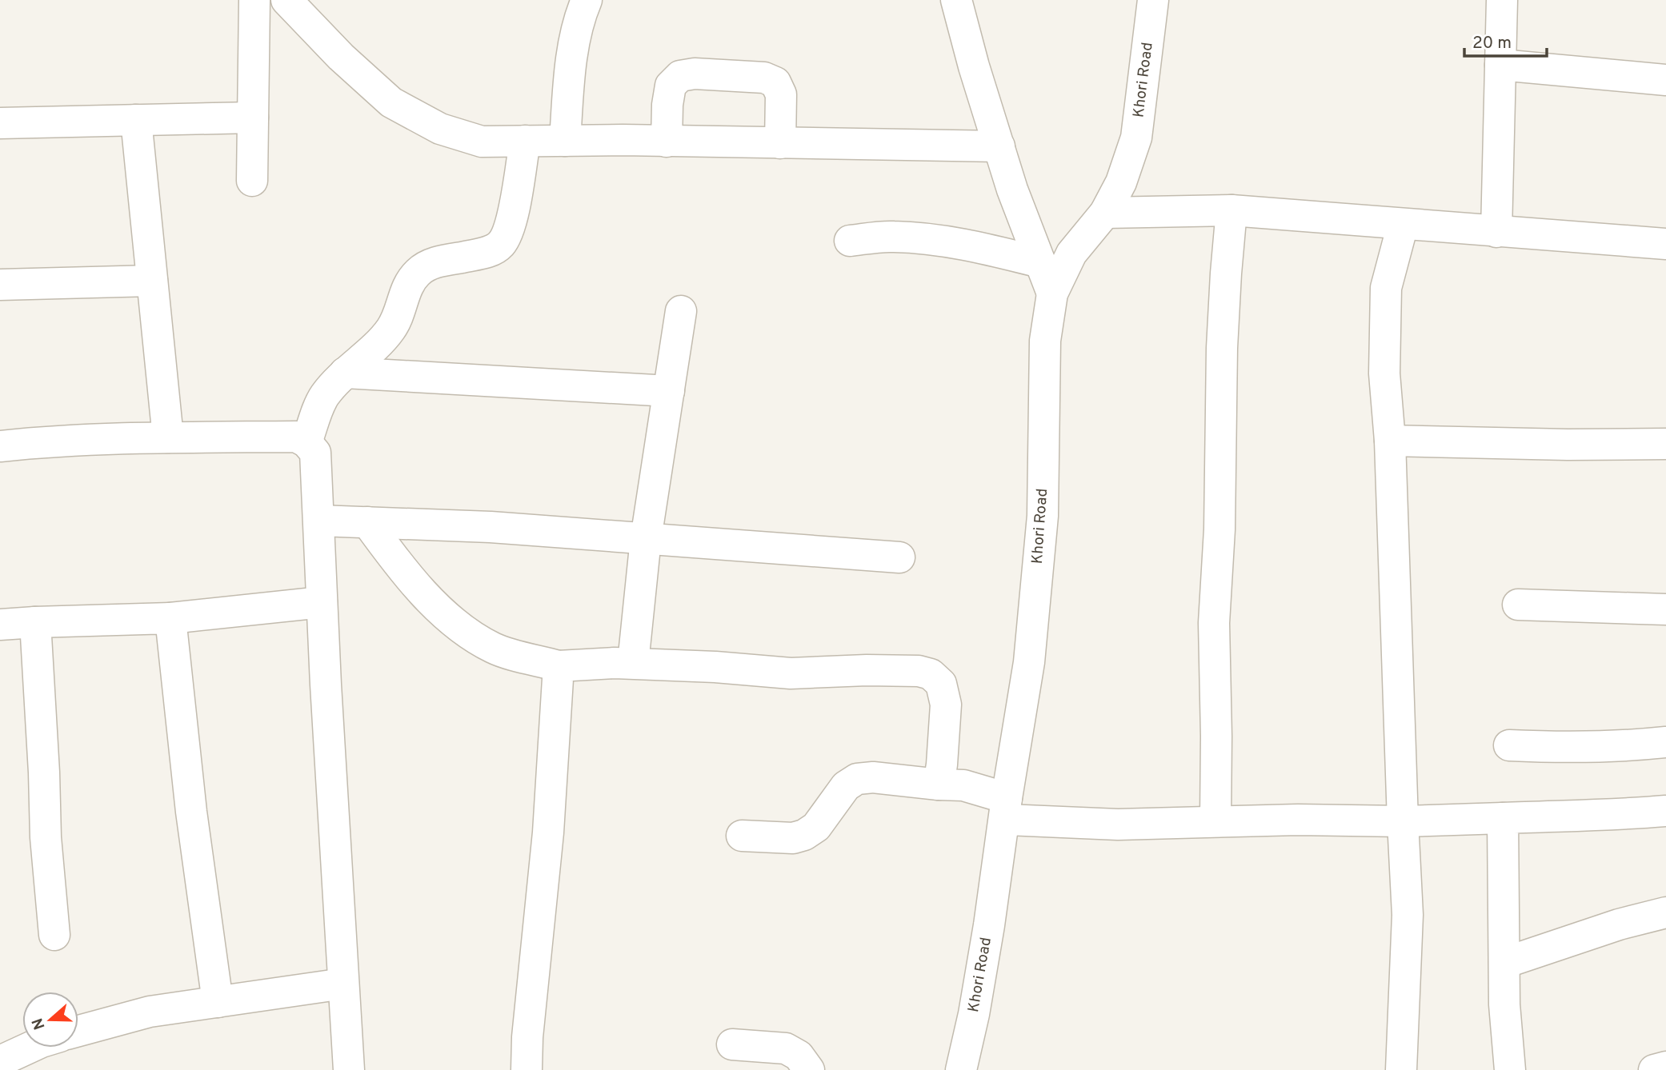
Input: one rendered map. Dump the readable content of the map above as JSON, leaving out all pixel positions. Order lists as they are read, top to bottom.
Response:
{
  "streets": {
    "street": ["Khori Road"]
  },
  "scale_bar": "20 m",
  "north": "left"
}
